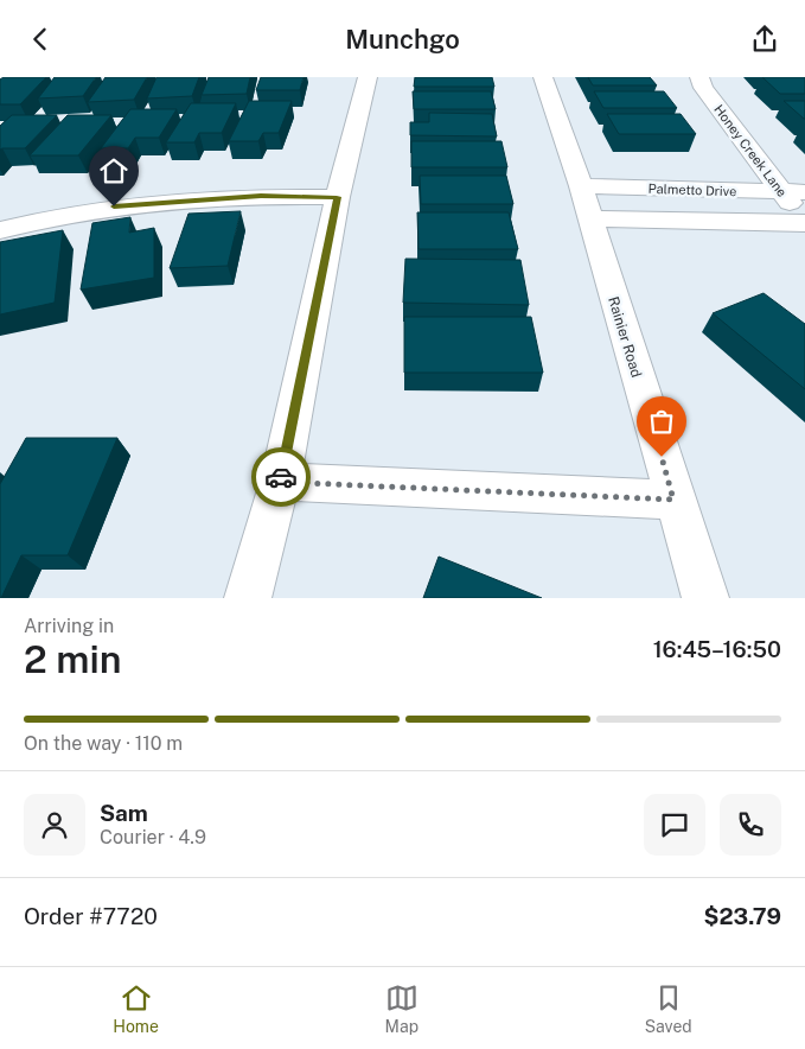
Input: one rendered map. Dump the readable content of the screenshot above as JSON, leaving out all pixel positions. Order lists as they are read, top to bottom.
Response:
{
  "streets": {
    "street": ["Honey Creek Lane", "Palmetto Drive", "Rainier Road"]
  },
  "crossings": [
    ["Honey Creek Lane", "Palmetto Drive"],
    ["Palmetto Drive", "Rainier Road"]
  ],
  "page": {
    "header": "Munchgo",
    "heading": ["2 min", "Arriving in", "16:45–16:50"],
    "panel": [
      "Sam",
      "Courier · 4.9",
      "Order #7720",
      "$23.79"
    ],
    "bar": "On the way · 110 m",
    "tabs": ["Home", "Map", "Saved"]
  }
}
